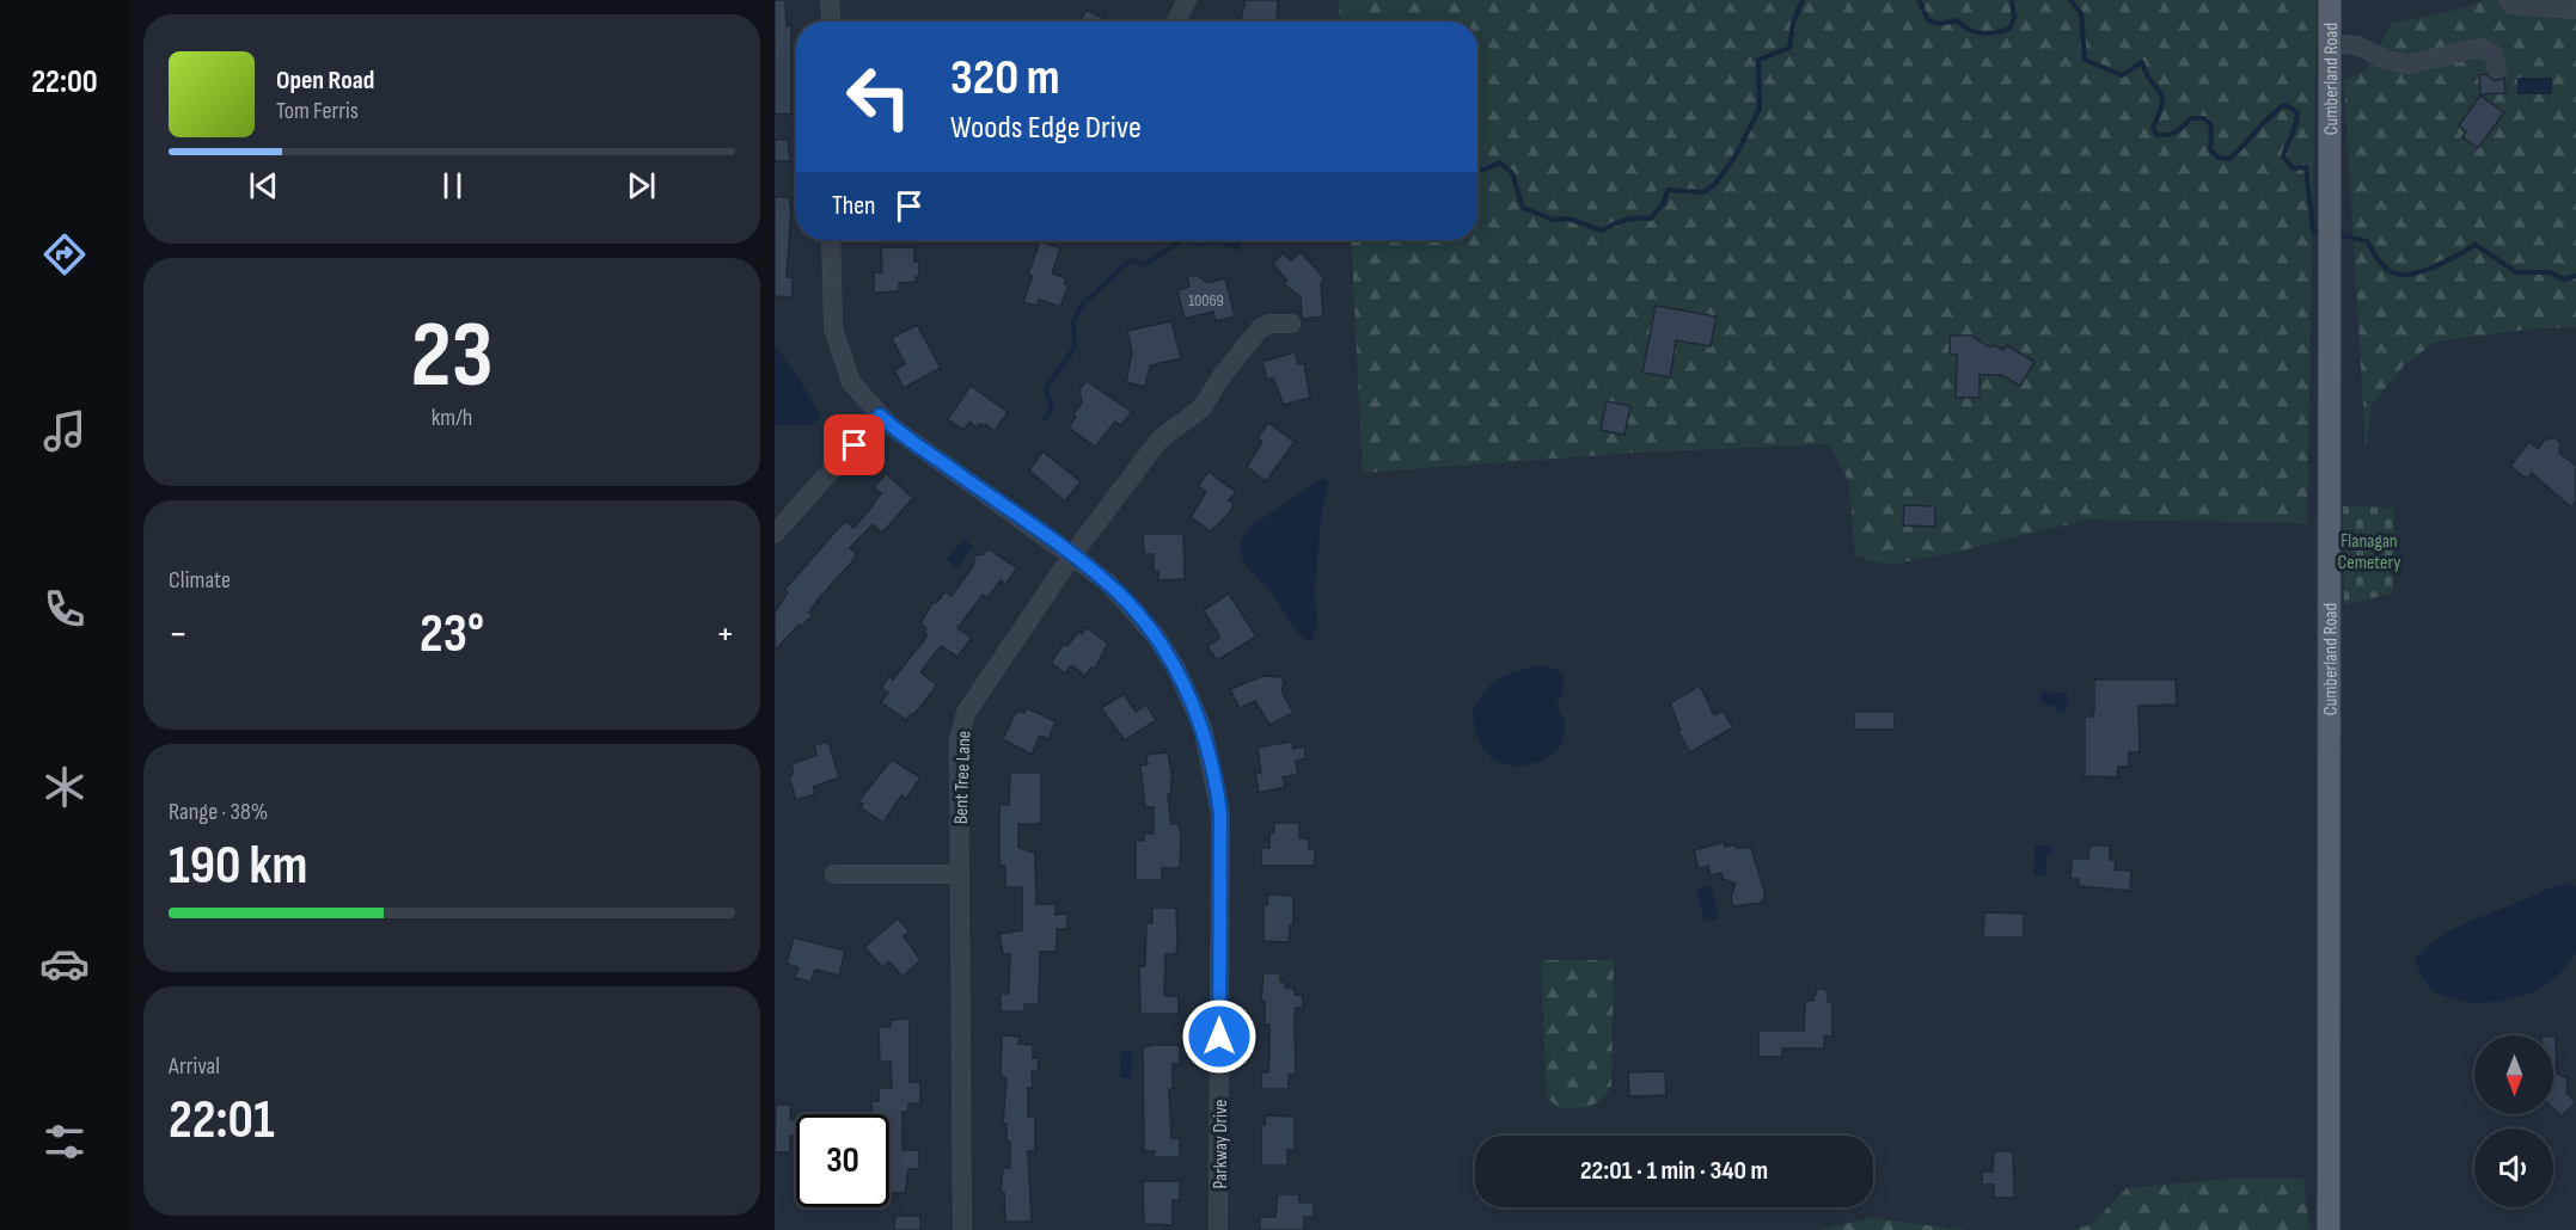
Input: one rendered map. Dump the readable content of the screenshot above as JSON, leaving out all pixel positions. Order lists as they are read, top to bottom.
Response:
{
  "streets": {
    "main road": ["Cumberland Road"],
    "street": ["Bent Tree Lane", "Parkway Drive"]
  },
  "crossings": [
    ["Bent Tree Lane", "Parkway Drive"]
  ],
  "parks": ["Flanagan Cemetery"],
  "house_numbers": ["10069"],
  "north": "bottom",
  "page": {
    "tabs": "22:00",
    "turn": ["320 m", "Woods Edge Drive"],
    "song": ["Open Road", "Tom Ferris"],
    "then": "Then",
    "tile": [
      ["23", "km/h"],
      "Climate",
      ["Range · 38%", "190 km"],
      ["Arrival", "22:01"]
    ],
    "heat": ["−", "23°", "+"],
    "limit": "30",
    "trip": "22:01 · 1 min · 340 m"
  }
}
